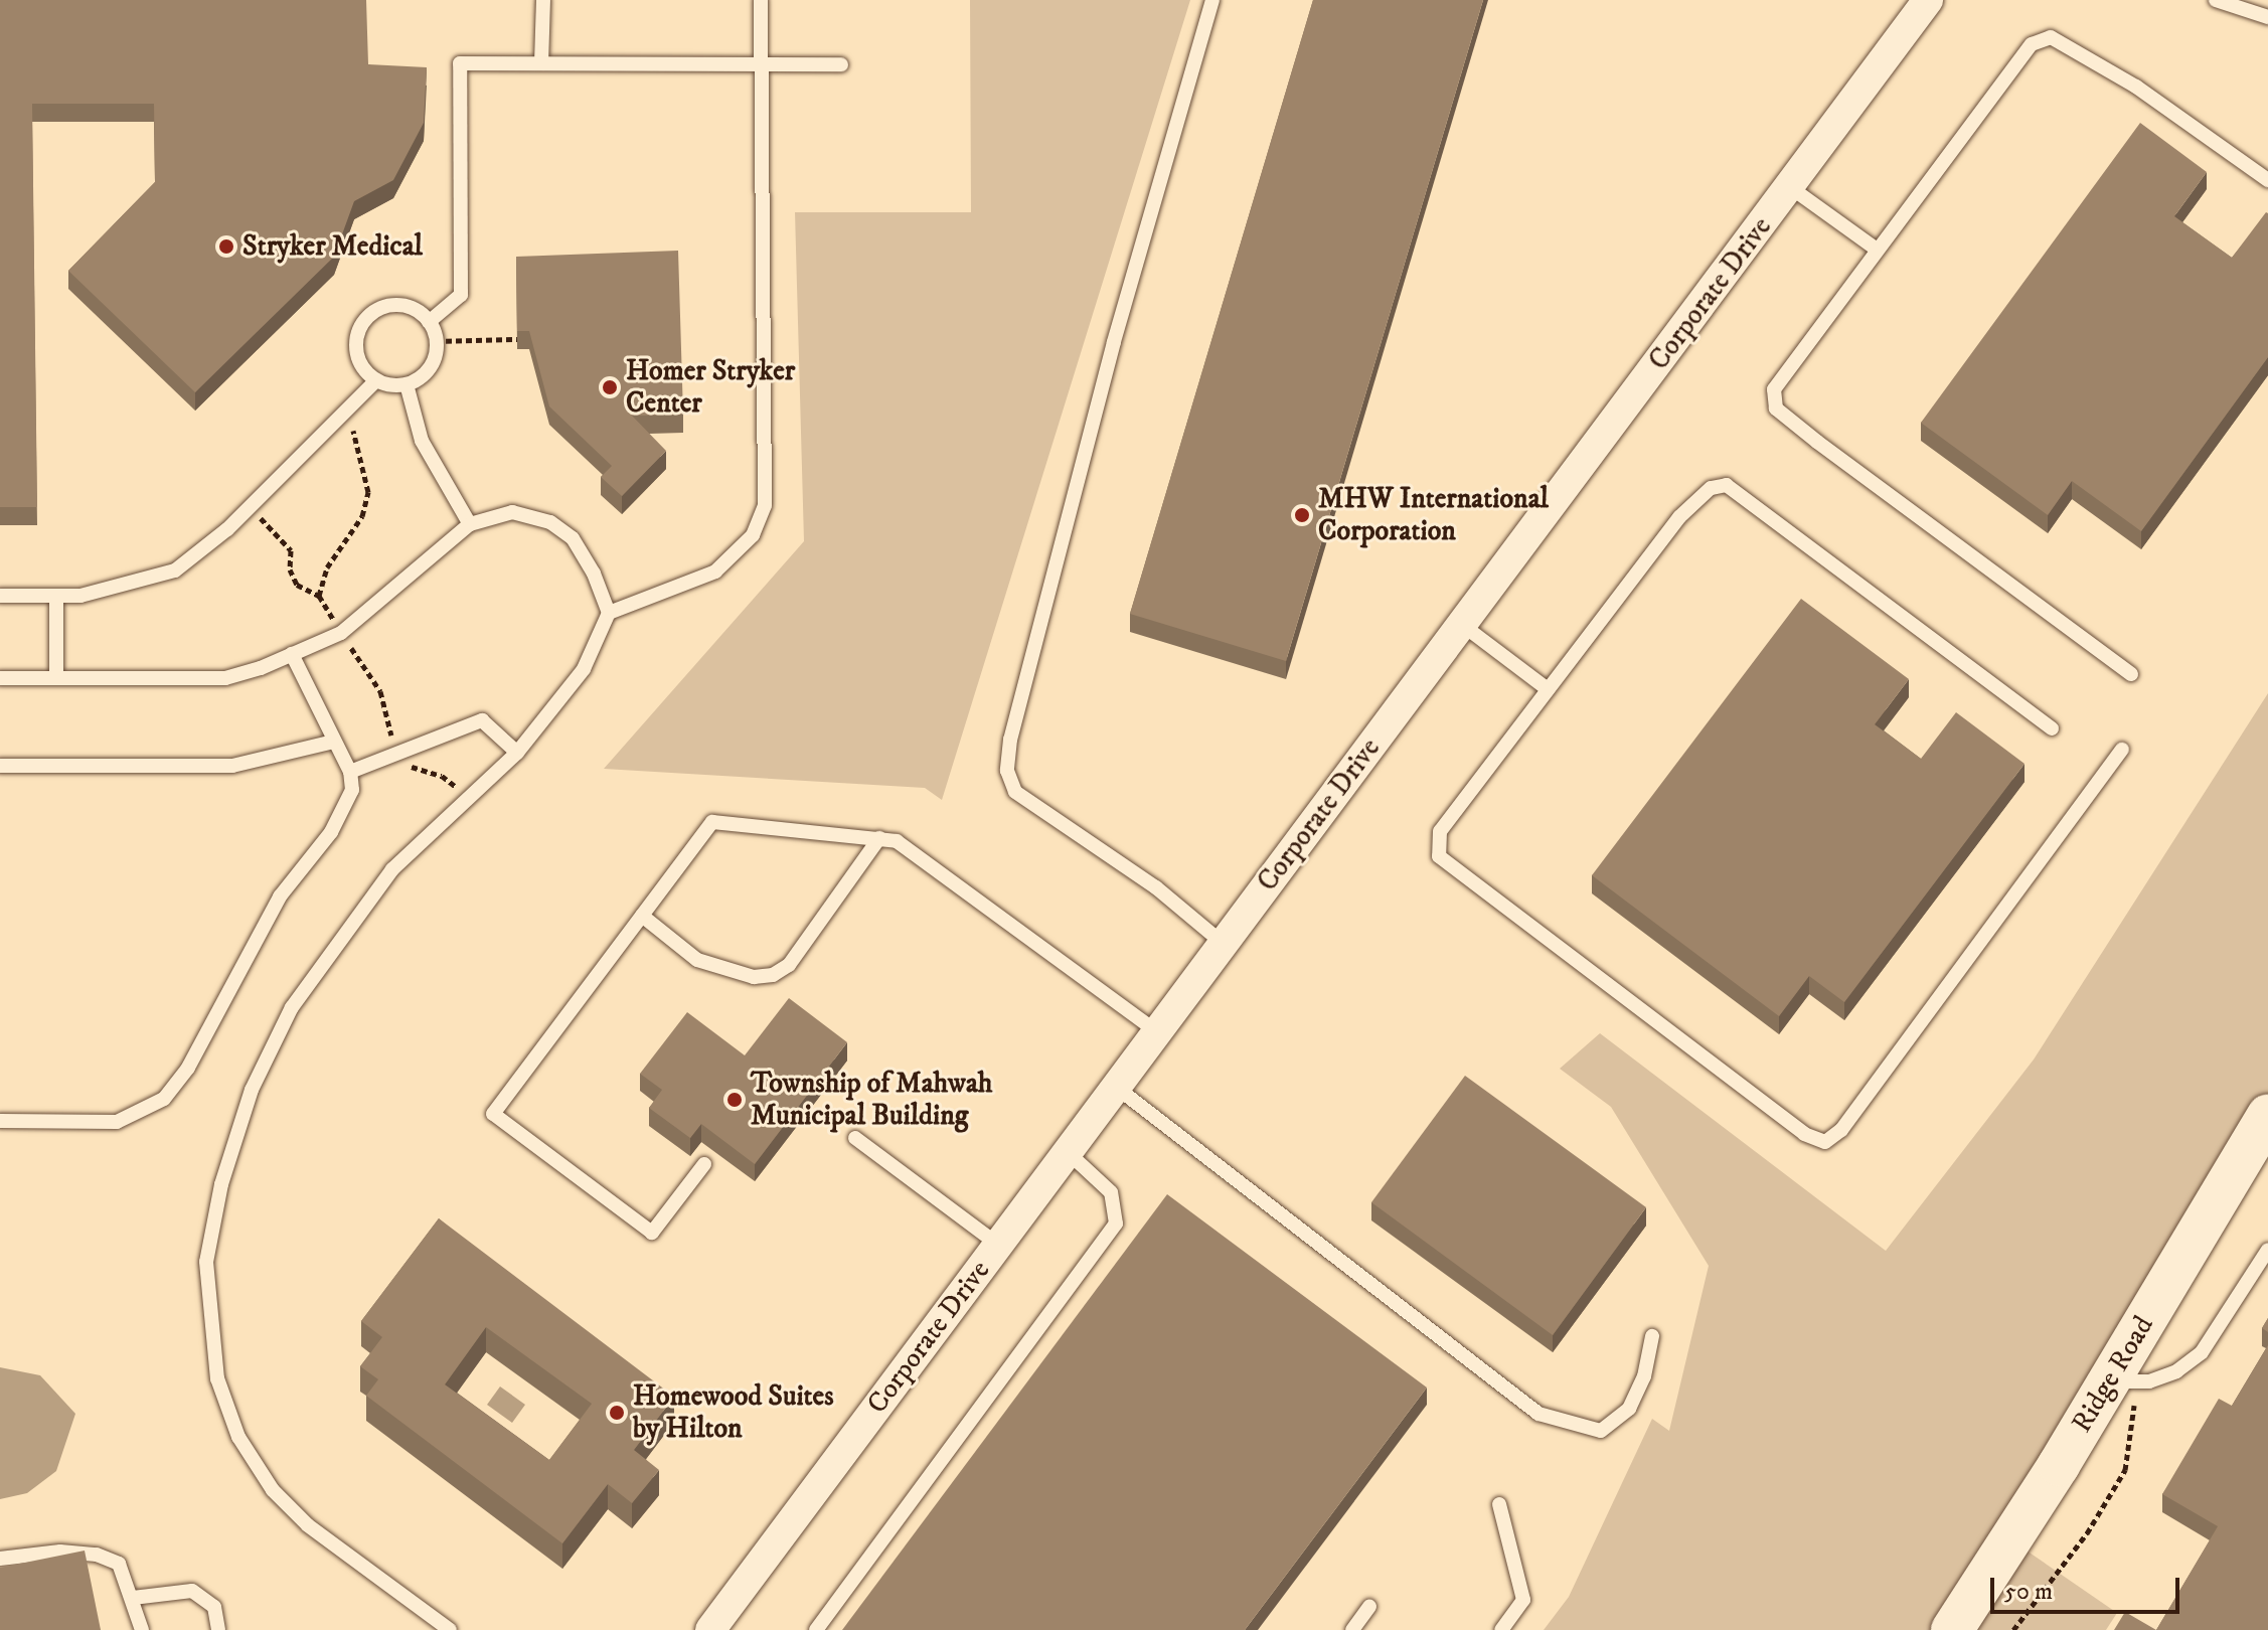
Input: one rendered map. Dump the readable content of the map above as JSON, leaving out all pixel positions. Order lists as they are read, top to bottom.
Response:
{
  "streets": {
    "street": ["Corporate Drive", "Ridge Road"]
  },
  "places": [
    "Stryker Medical",
    "Homer Stryker Center",
    "MHW International Corporation",
    "Township of Mahwah Municipal Building",
    "Homewood Suites by Hilton"
  ],
  "scale_bar": "50 m"
}
